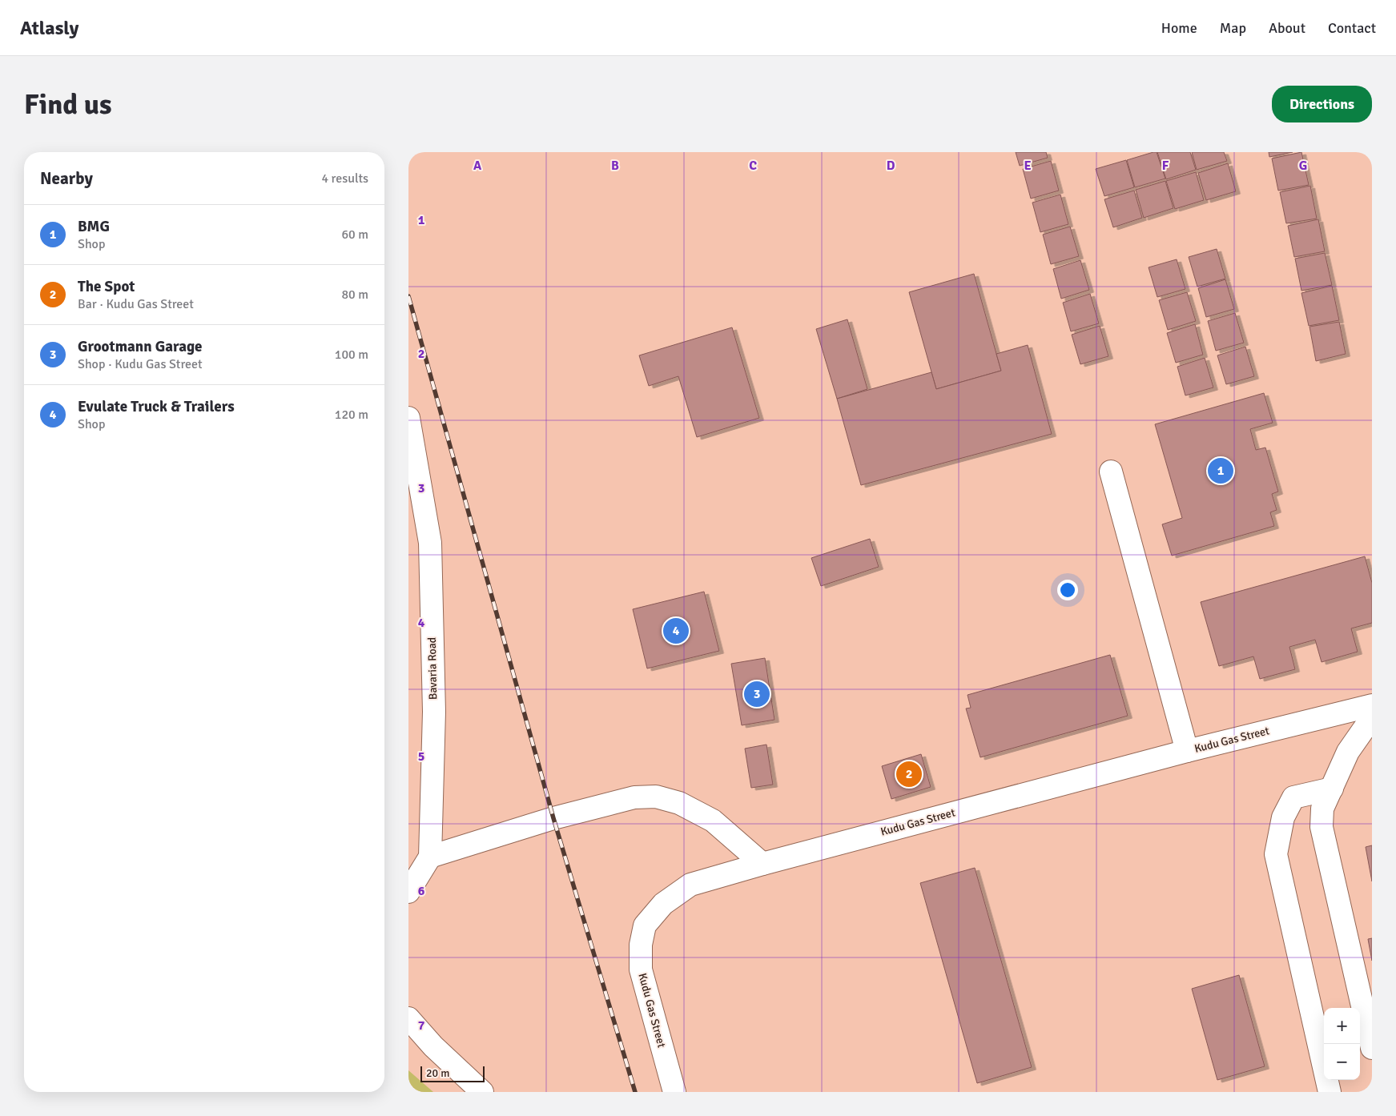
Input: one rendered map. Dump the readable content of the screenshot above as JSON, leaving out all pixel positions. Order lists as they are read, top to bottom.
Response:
{
  "streets": {
    "street": ["Bavaria Road", "Kudu Gas Street"]
  },
  "scale_bar": "20 m",
  "page": {
    "header": "Atlasly",
    "nav": [
      "Home",
      "Map",
      "About",
      "Contact"
    ],
    "buttons": "Directions",
    "title": "Find us",
    "heading": ["Nearby", "4 results"],
    "list": [
      {
        "mark": "1",
        "name": "BMG",
        "note": "Shop",
        "value": "60 m"
      },
      {
        "mark": "2",
        "name": "The Spot",
        "note": "Bar · Kudu Gas Street",
        "value": "80 m"
      },
      {
        "mark": "3",
        "name": "Grootmann Garage",
        "note": "Shop · Kudu Gas Street",
        "value": "100 m"
      },
      {
        "mark": "4",
        "name": "Evulate Truck & Trailers",
        "note": "Shop",
        "value": "120 m"
      }
    ],
    "pins": [
      "1",
      "4",
      "3",
      "2"
    ],
    "map_buttons": ["+", "−"],
    "scale": "20 m"
  },
  "grid": {
    "columns": [
      "A",
      "B",
      "C",
      "D",
      "E",
      "F",
      "G"
    ],
    "rows": [
      "1",
      "2",
      "3",
      "4",
      "5",
      "6",
      "7"
    ]
  }
}
